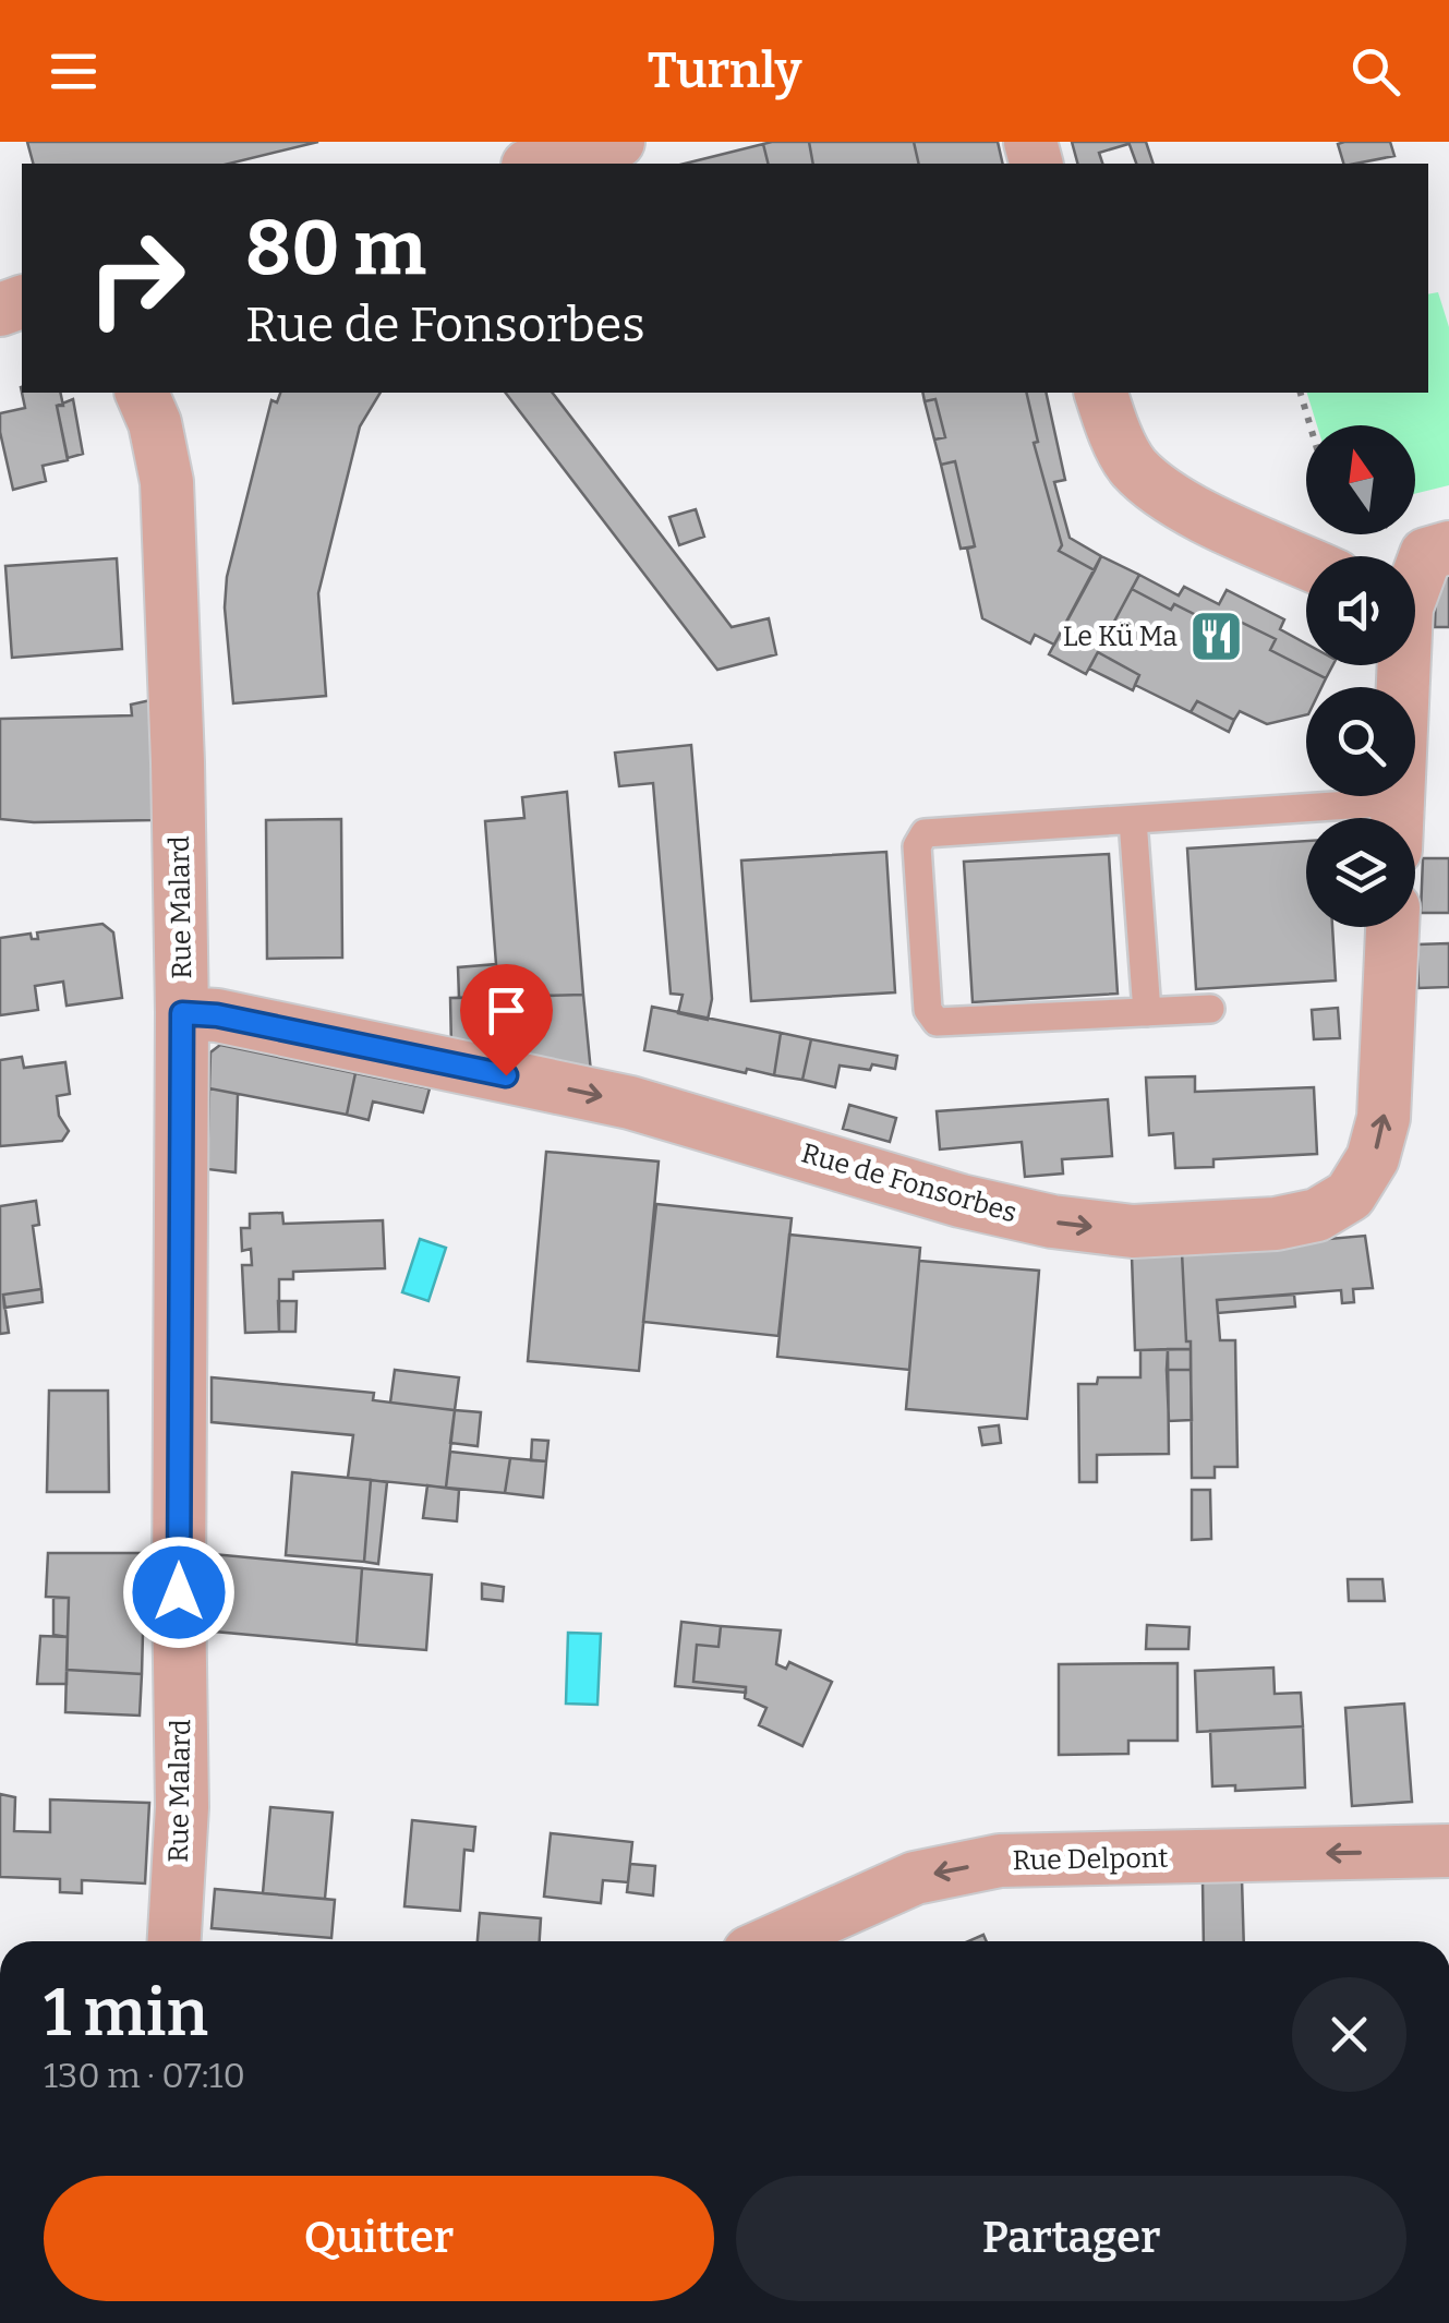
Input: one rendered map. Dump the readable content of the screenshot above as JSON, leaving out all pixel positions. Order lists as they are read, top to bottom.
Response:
{
  "streets": {
    "street": ["Rue Malard", "Rue de Fonsorbes", "Rue Delpont"]
  },
  "crossings": [
    ["Rue Malard", "Rue de Fonsorbes"]
  ],
  "one_way": ["Rue de Fonsorbes", "Rue Delpont"],
  "places": {
    "restaurant": ["Le Kü Ma"]
  },
  "north": "top",
  "page": {
    "header": "Turnly",
    "turn": ["80 m", "Rue de Fonsorbes"],
    "heading": ["1 min", "130 m · 07:10"],
    "buttons": ["Quitter", "Partager"]
  }
}
